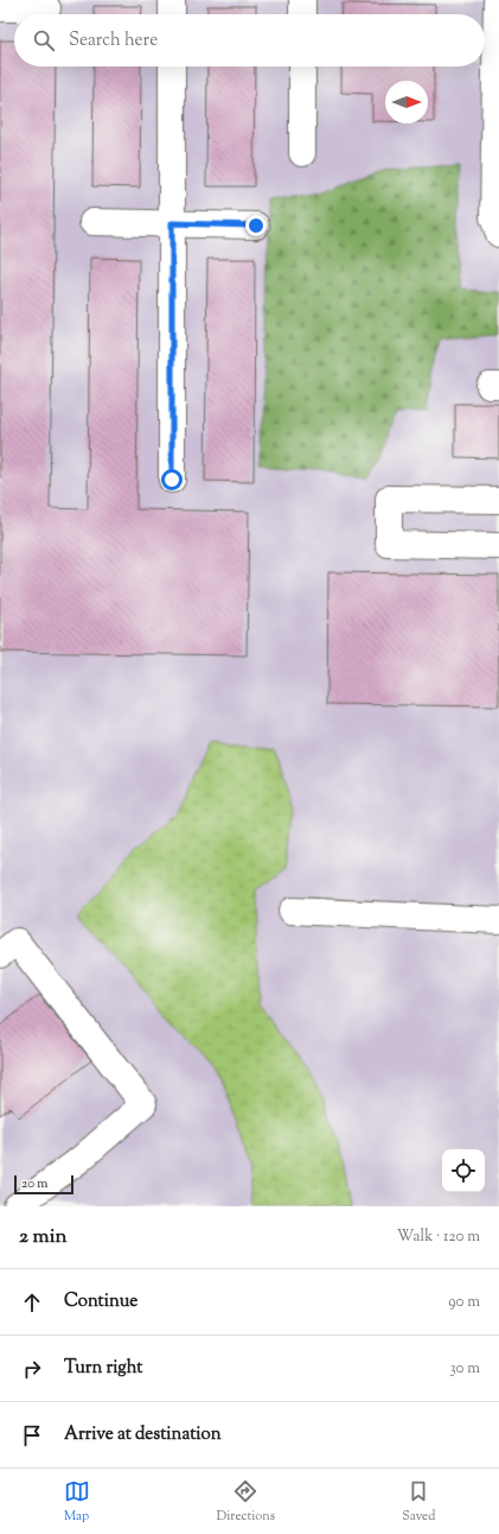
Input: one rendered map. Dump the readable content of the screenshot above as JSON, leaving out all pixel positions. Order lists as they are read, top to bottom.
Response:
{
  "scale_bar": "20 m",
  "north": "right",
  "page": {
    "search": "Search here",
    "scale": "20 m",
    "heading": ["2 min", "Walk · 120 m"],
    "list": [
      ["Continue", "90 m"],
      ["Turn right", "30 m"],
      "Arrive at destination"
    ],
    "nav": ["Map", "Directions", "Saved"]
  }
}
